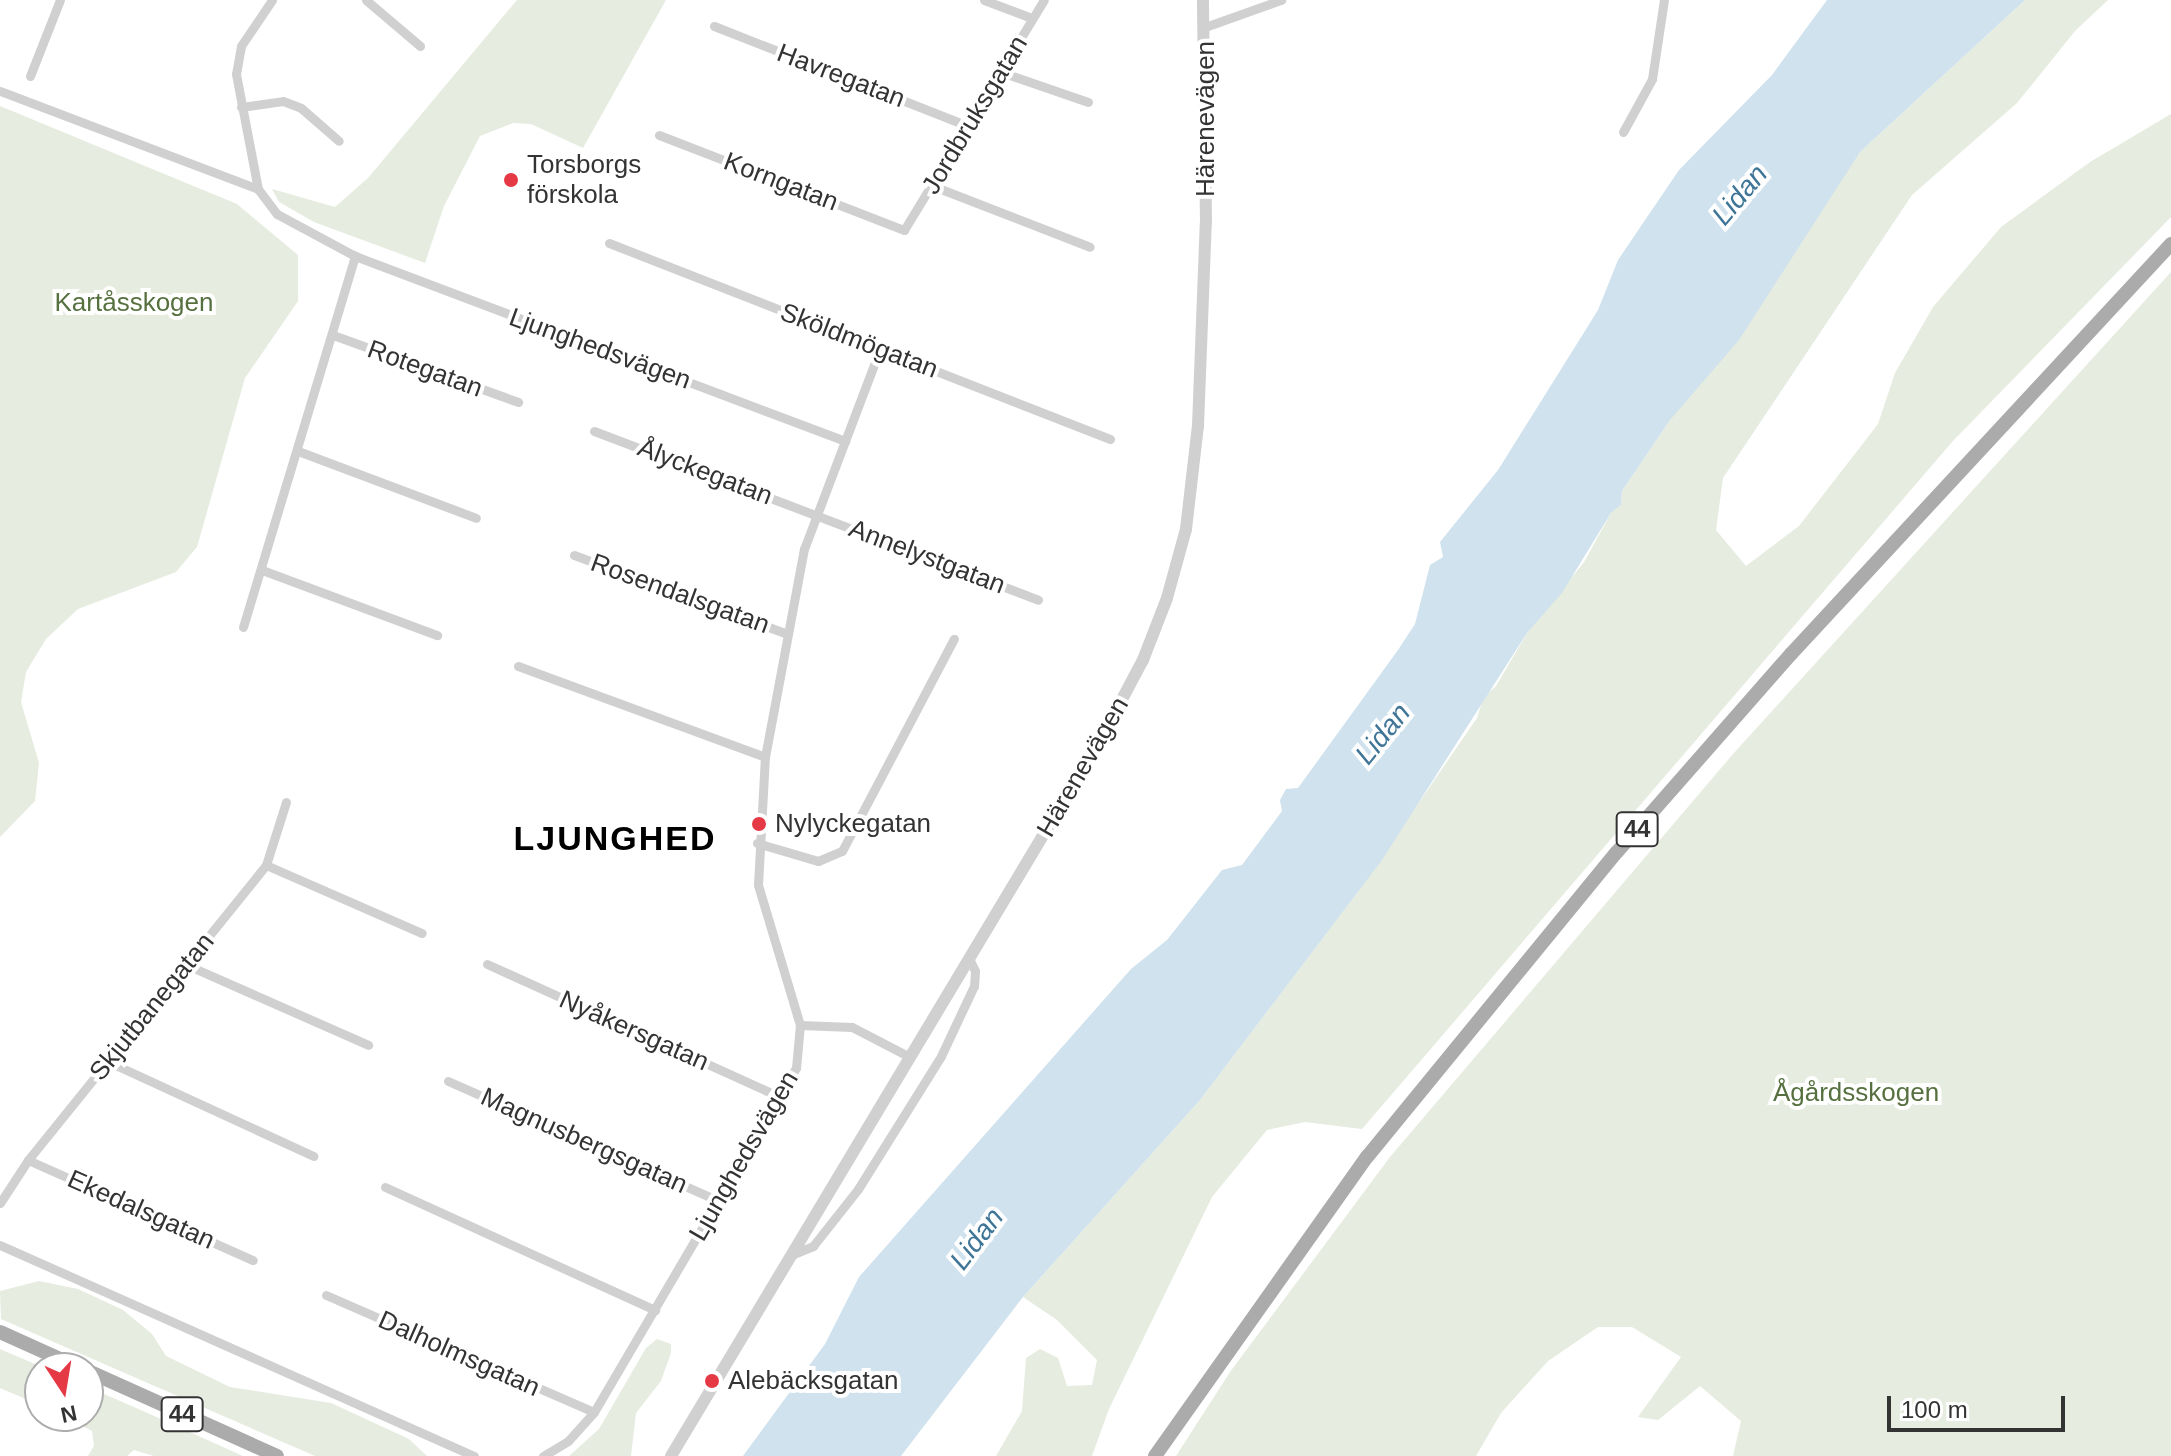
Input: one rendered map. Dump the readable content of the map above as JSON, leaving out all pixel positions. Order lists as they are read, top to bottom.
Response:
{
  "streets": {
    "main road": ["44"],
    "street": [
      "Havregatan",
      "Jordbruksgatan",
      "Härenevägen",
      "Korngatan",
      "Sköldmögatan",
      "Ljunghedsvägen",
      "Rotegatan",
      "Ålyckegatan",
      "Annelystgatan",
      "Rosendalsgatan",
      "Skjutbanegatan",
      "Nyåkersgatan",
      "Magnusbergsgatan",
      "Ekedalsgatan",
      "Dalholmsgatan"
    ]
  },
  "crossings": [
    ["Havregatan", "Jordbruksgatan"],
    ["Jordbruksgatan", "Korngatan"],
    ["Sköldmögatan", "Ljunghedsvägen"],
    ["Ljunghedsvägen", "Ålyckegatan"],
    ["Ljunghedsvägen", "Annelystgatan"],
    ["Ljunghedsvägen", "Rosendalsgatan"],
    ["Ljunghedsvägen", "Nyåkersgatan"],
    ["Ljunghedsvägen", "Magnusbergsgatan"],
    ["Ljunghedsvägen", "Dalholmsgatan"],
    ["Ålyckegatan", "Annelystgatan"],
    ["Skjutbanegatan", "Ekedalsgatan"]
  ],
  "districts": ["LJUNGHED"],
  "water": ["Lidan"],
  "parks": ["Kartåsskogen", "Ågårdsskogen"],
  "places": ["Torsborgs förskola", "Nylyckegatan", "Alebäcksgatan"],
  "scale_bar": "100 m",
  "north": "bottom"
}
